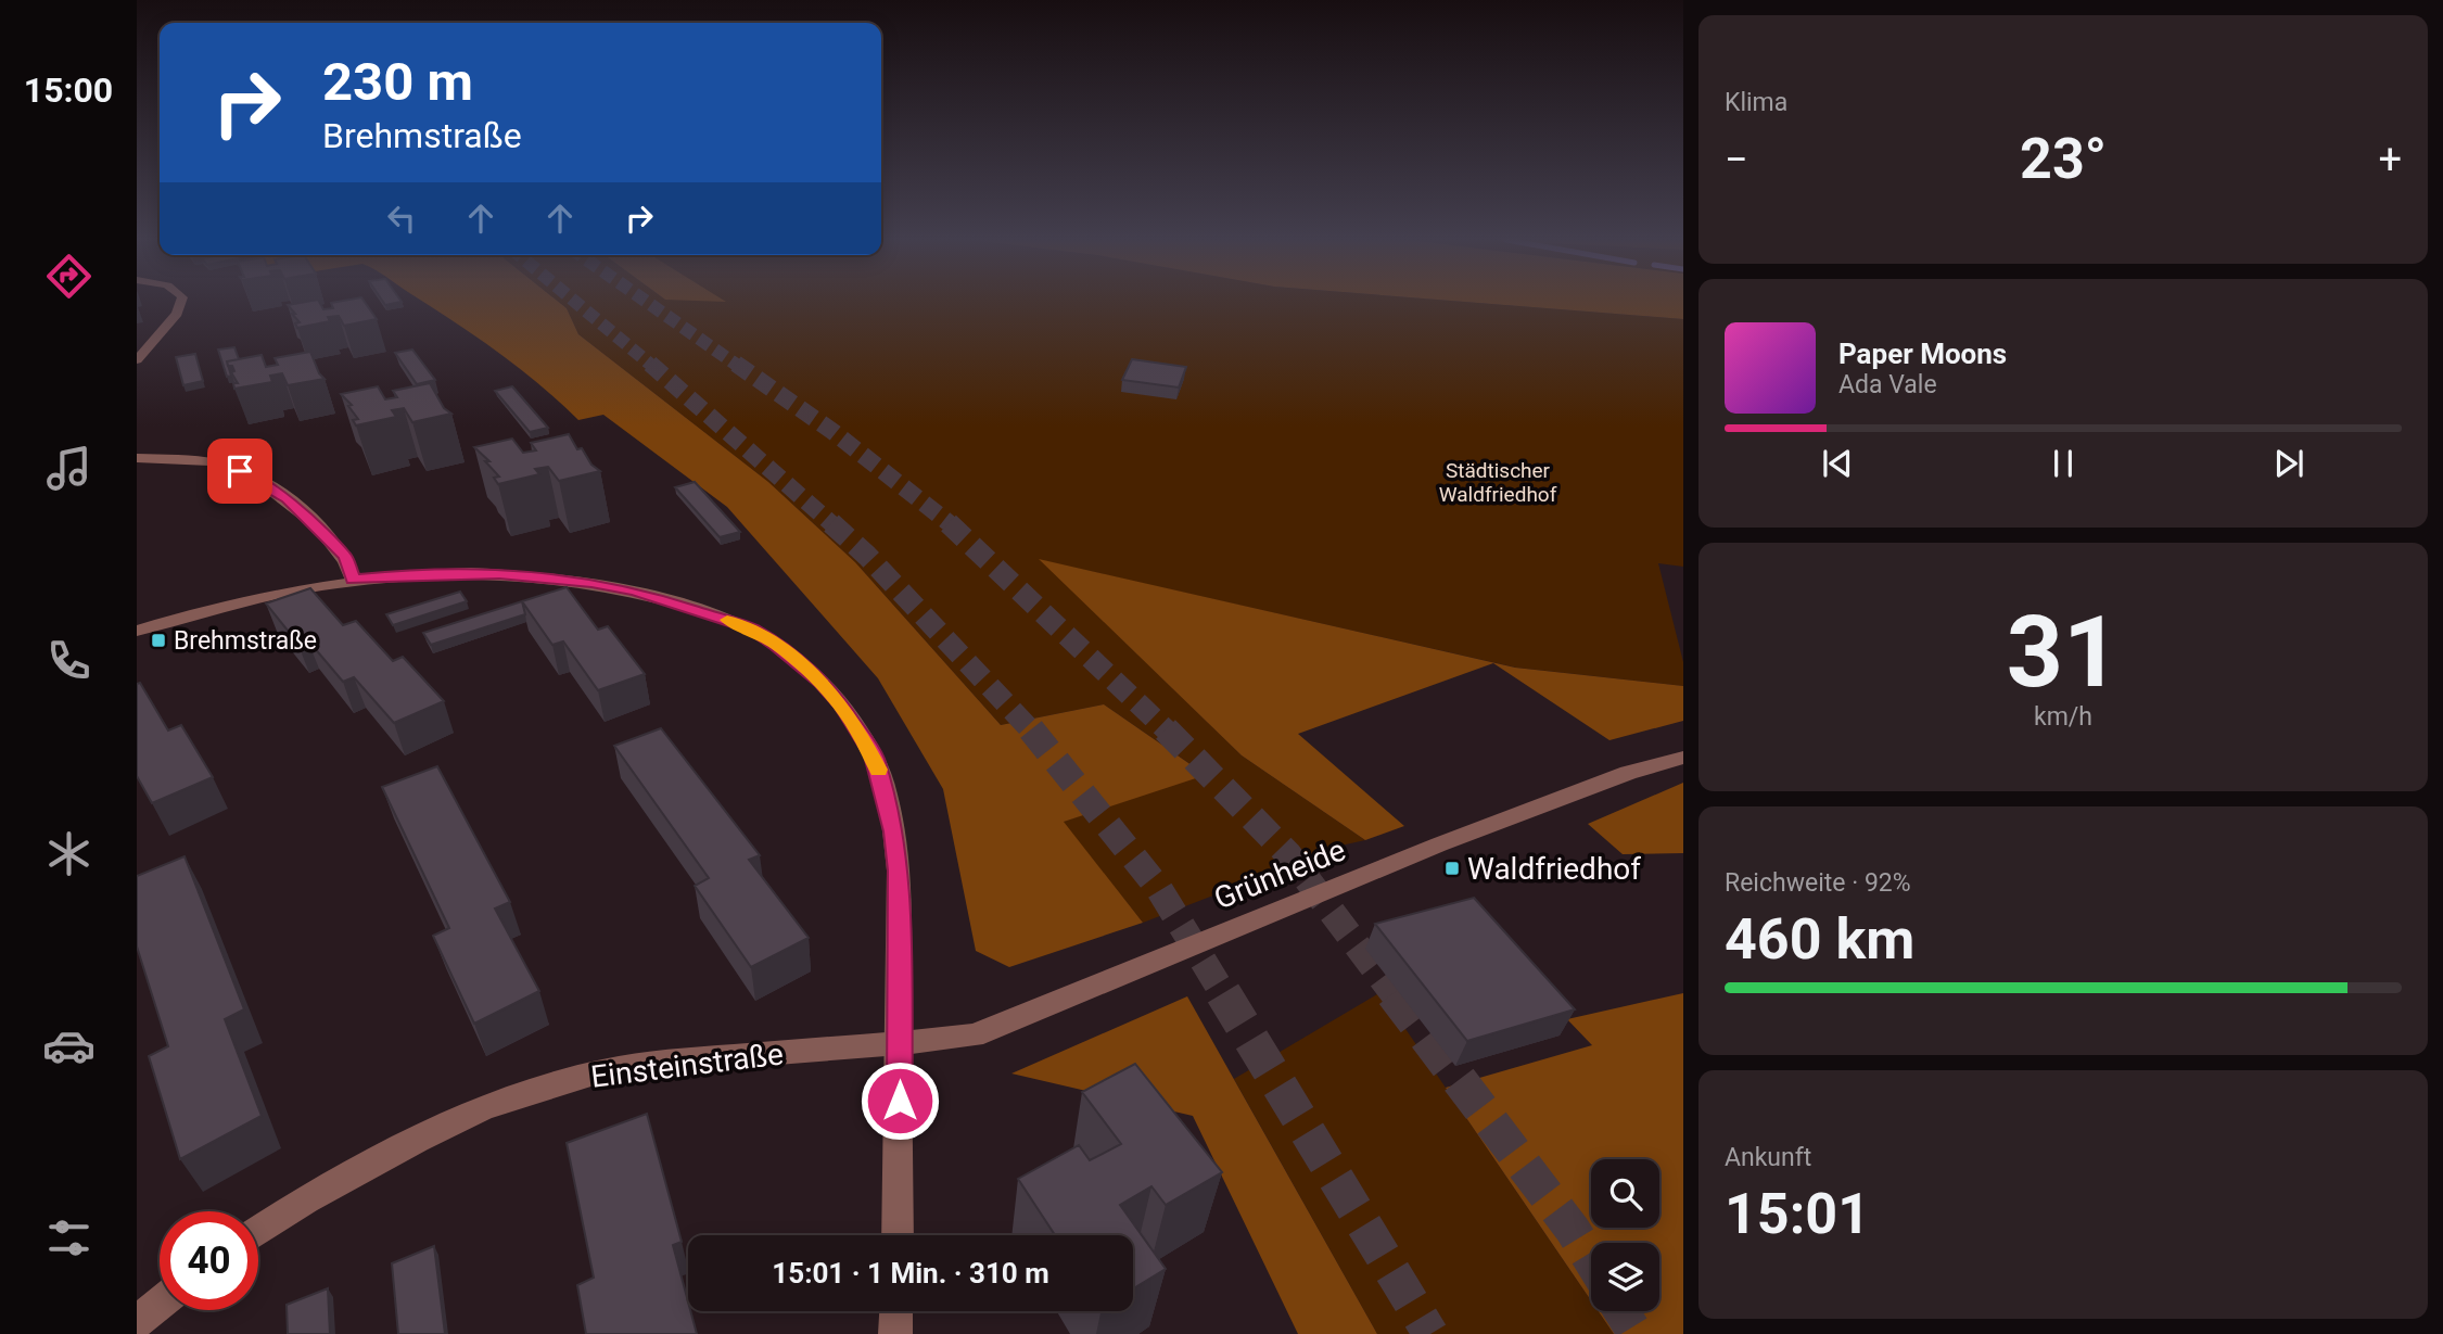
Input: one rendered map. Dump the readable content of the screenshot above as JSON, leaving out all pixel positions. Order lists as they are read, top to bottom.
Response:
{
  "streets": {
    "street": ["Grünheide", "Einsteinstraße"]
  },
  "crossings": [
    ["Grünheide", "Einsteinstraße"]
  ],
  "parks": ["Städtischer Waldfriedhof"],
  "places": {
    "transit": ["Brehmstraße", "Waldfriedhof"]
  },
  "page": {
    "tabs": "15:00",
    "tile": [
      "Klima",
      ["31", "km/h"],
      ["Reichweite · 92%", "460 km"],
      ["Ankunft", "15:01"]
    ],
    "turn": ["230 m", "Brehmstraße"],
    "heat": ["−", "23°", "+"],
    "song": ["Paper Moons", "Ada Vale"],
    "limit": "40",
    "trip": "15:01 · 1 Min. · 310 m"
  }
}
